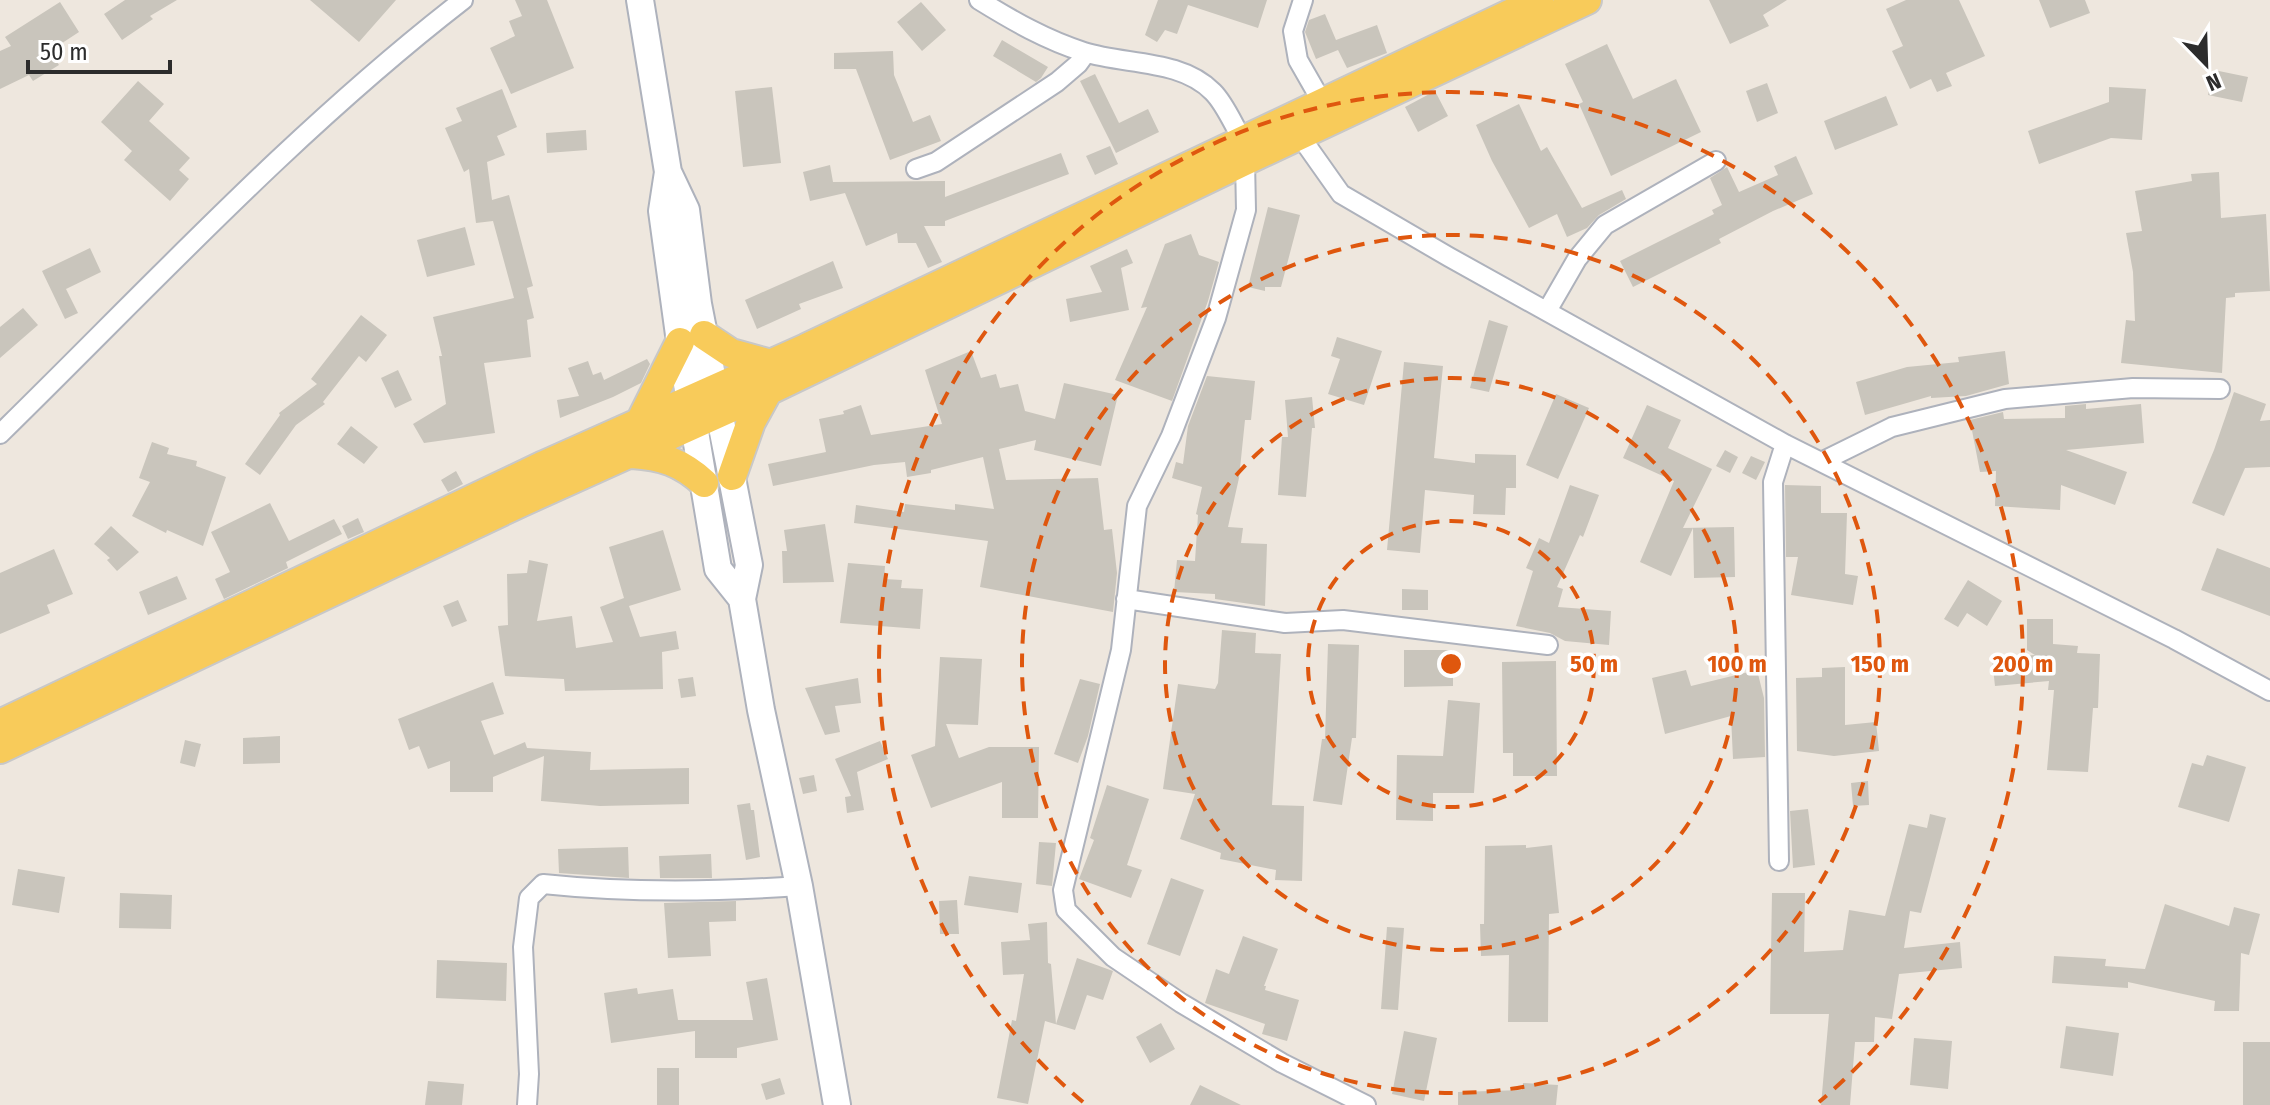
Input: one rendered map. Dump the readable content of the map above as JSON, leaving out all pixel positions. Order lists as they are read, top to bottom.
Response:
{
  "scale_bar": "50 m",
  "north": "bottom right",
  "rings": [
    "50 m",
    "100 m",
    "150 m",
    "200 m"
  ]
}
